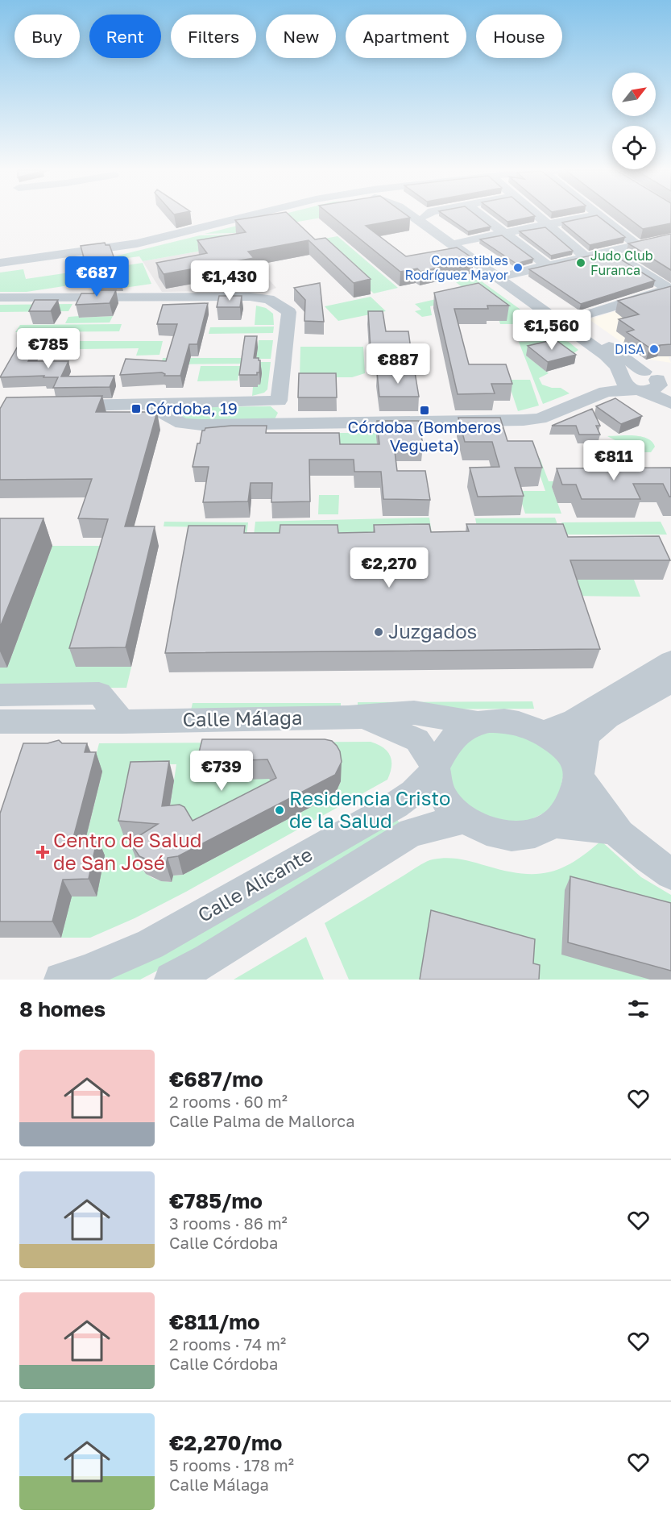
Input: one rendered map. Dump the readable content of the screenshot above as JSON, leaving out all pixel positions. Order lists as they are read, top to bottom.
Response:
{
  "streets": {
    "street": ["Calle Málaga", "Calle Alicante"]
  },
  "crossings": [
    ["Calle Málaga", "Calle Alicante"]
  ],
  "places": {
    "other": [
      "Judo Club Furanca",
      "Comestibles Rodríguez Mayor",
      "DISA",
      "Juzgados",
      "Residencia Cristo de la Salud"
    ],
    "transit": ["Córdoba, 19", "Córdoba (Bomberos Vegueta)"],
    "health": ["Centro de Salud de San José"]
  },
  "north": "top right",
  "page": {
    "chip": [
      "Buy",
      "Rent",
      "Filters",
      "New",
      "Apartment",
      "House"
    ],
    "price": [
      "€687",
      "€1,430",
      "€1,560",
      "€785",
      "€887",
      "€811",
      "€2,270",
      "€739"
    ],
    "heading": "8 homes",
    "list": [
      {
        "name": "€687/mo",
        "note": "2 rooms · 60 m² · Calle Palma de Mallorca"
      },
      {
        "name": "€785/mo",
        "note": "3 rooms · 86 m² · Calle Córdoba"
      },
      {
        "name": "€811/mo",
        "note": "2 rooms · 74 m² · Calle Córdoba"
      },
      {
        "name": "€2,270/mo",
        "note": "5 rooms · 178 m² · Calle Málaga"
      }
    ]
  }
}
